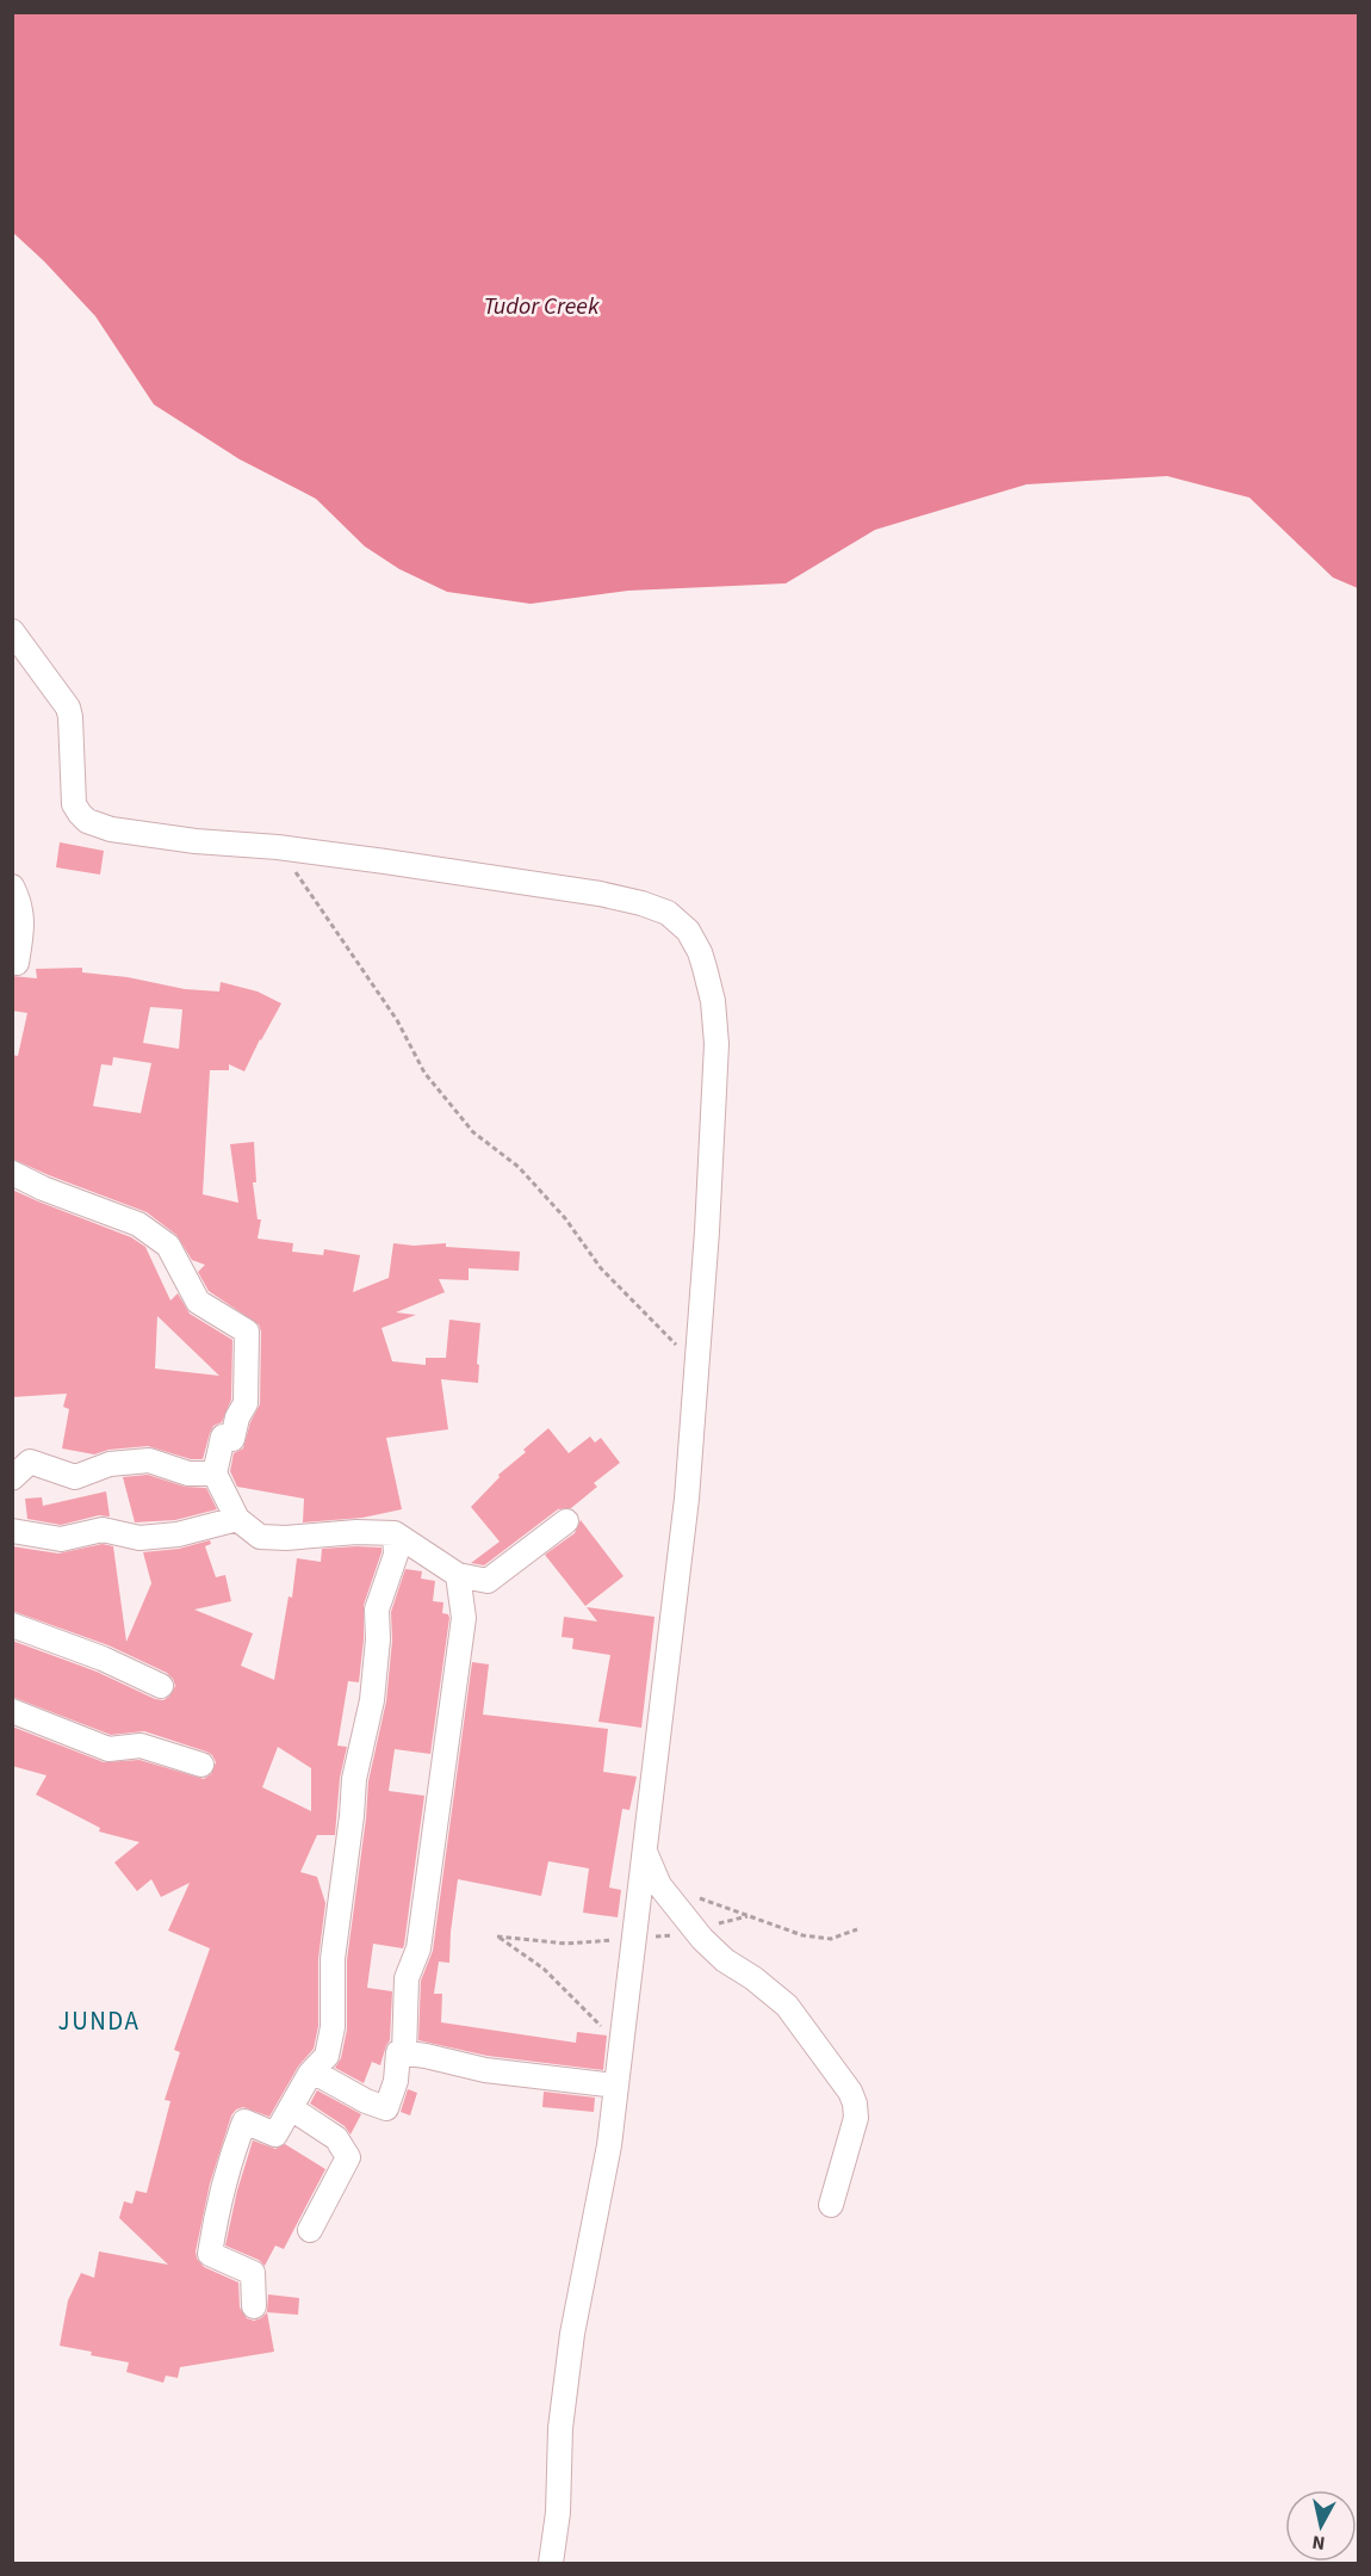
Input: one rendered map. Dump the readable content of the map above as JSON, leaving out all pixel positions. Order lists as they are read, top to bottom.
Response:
{
  "districts": ["JUNDA"],
  "water": ["Tudor Creek"],
  "north": "bottom"
}
